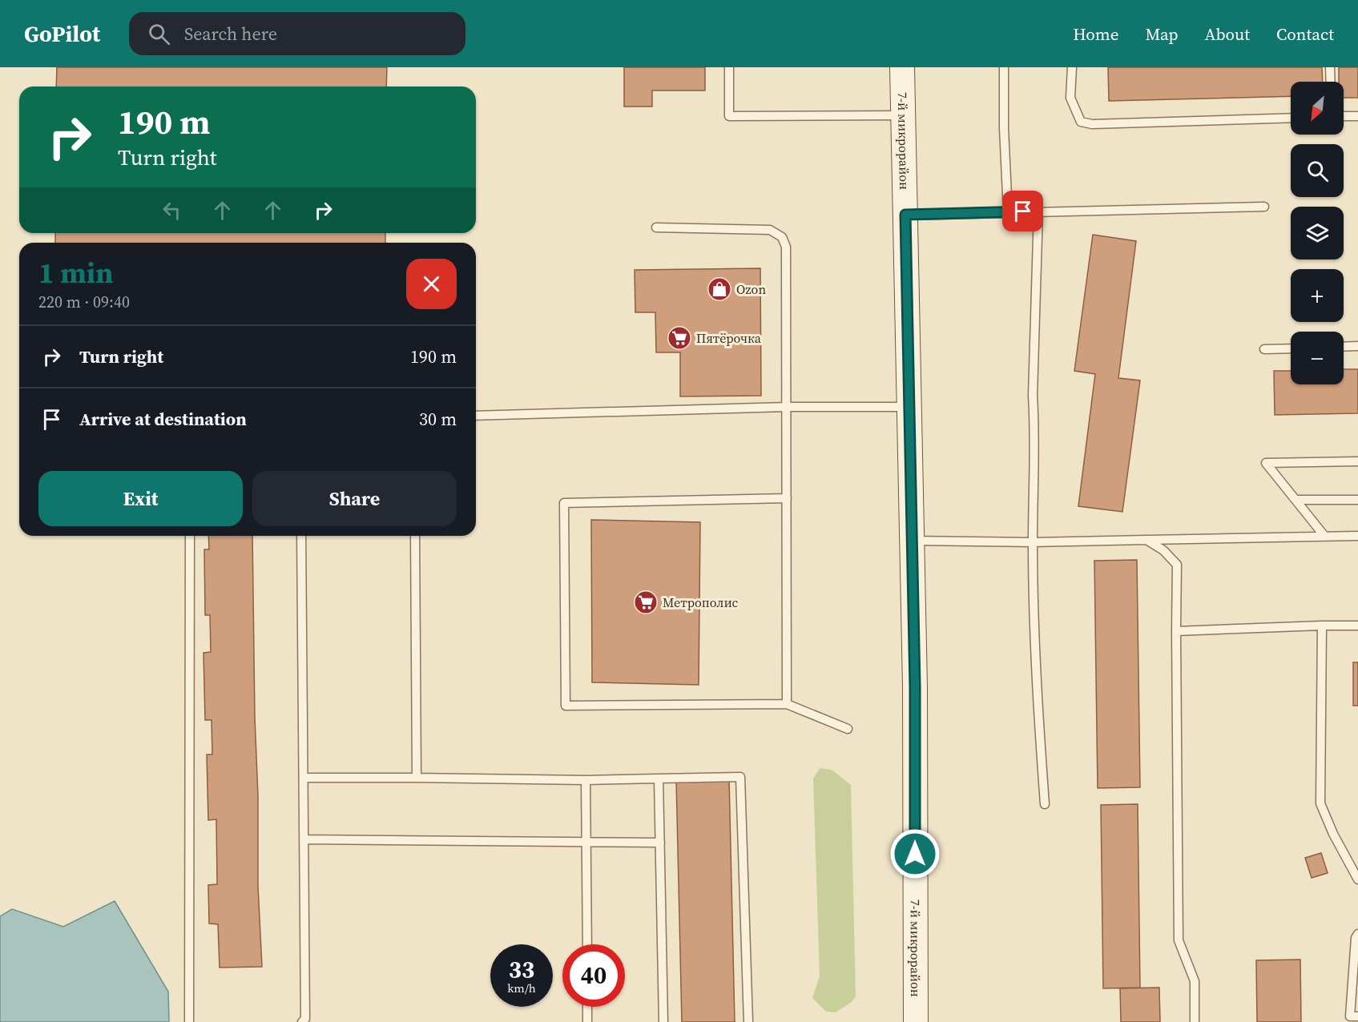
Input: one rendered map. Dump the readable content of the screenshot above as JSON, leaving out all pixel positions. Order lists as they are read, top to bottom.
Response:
{
  "streets": {
    "street": ["7-й микрорайон"]
  },
  "places": {
    "shop": ["Ozon"],
    "supermarket": ["Пятёрочка", "Метрополис"]
  },
  "north": "bottom left",
  "page": {
    "header": "GoPilot",
    "search": "Search here",
    "nav": [
      "Home",
      "Map",
      "About",
      "Contact"
    ],
    "map_buttons": ["+", "−"],
    "turn": ["190 m", "Turn right"],
    "heading": ["1 min", "220 m · 09:40"],
    "list": [
      {
        "name": "Turn right",
        "value": "190 m"
      },
      {
        "name": "Arrive at destination",
        "value": "30 m"
      }
    ],
    "buttons": ["Exit", "Share"],
    "speed": "33 km/h",
    "limit": "40"
  }
}
